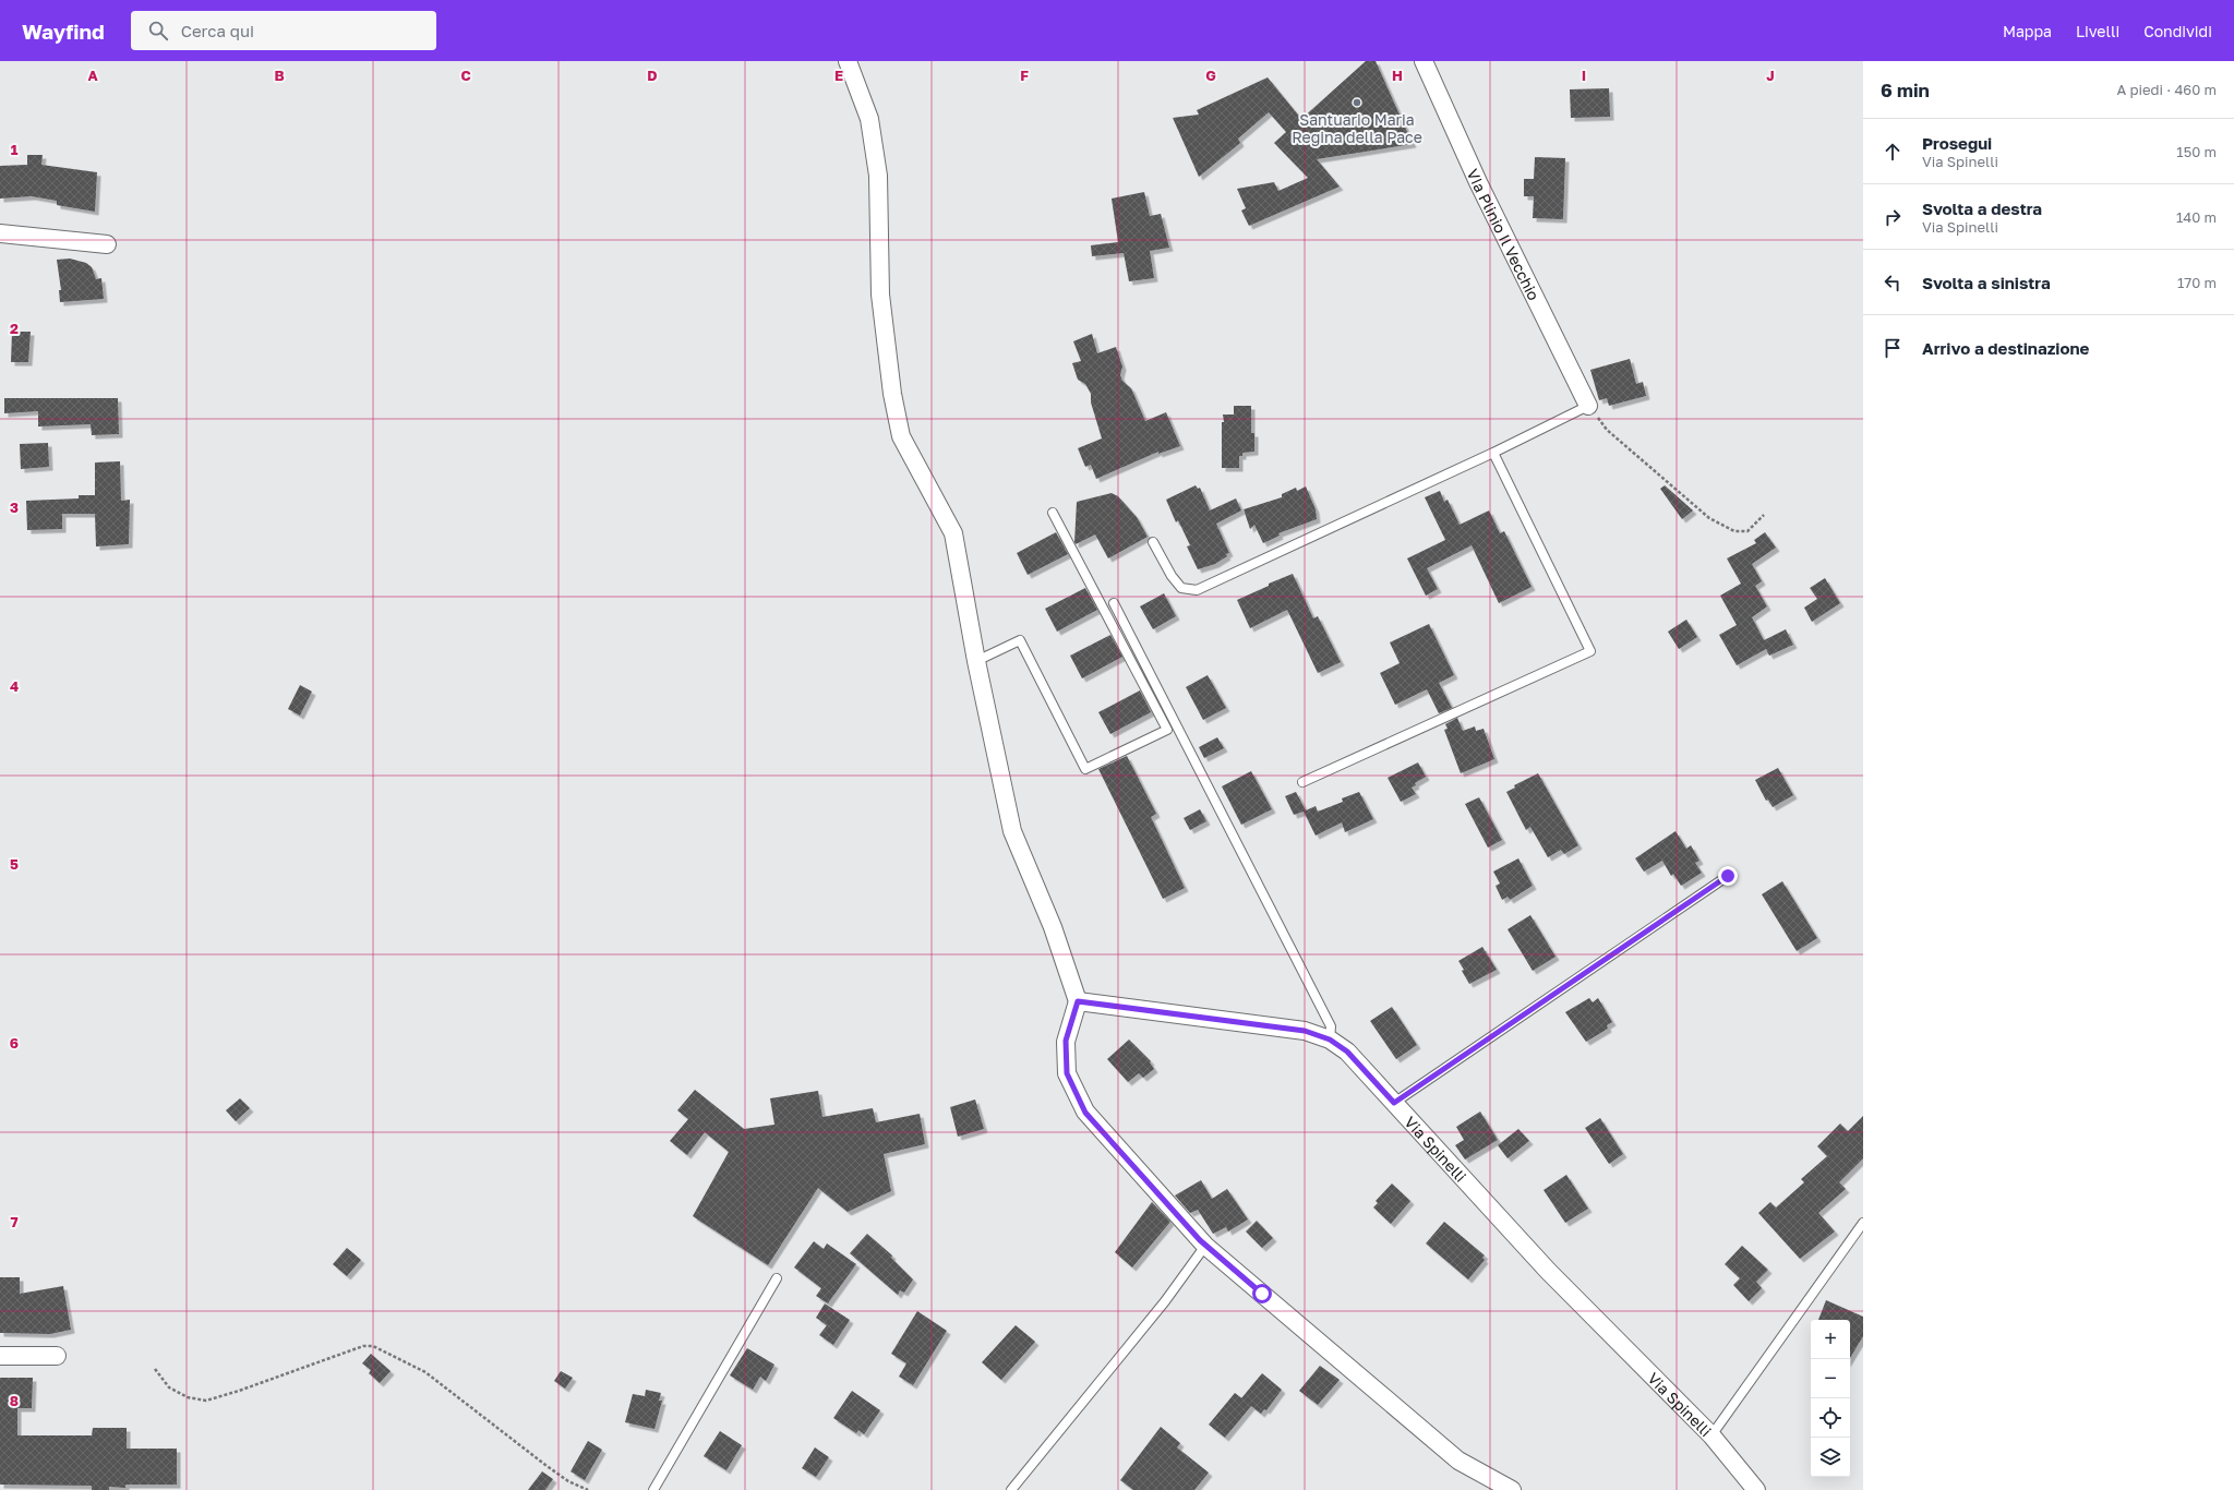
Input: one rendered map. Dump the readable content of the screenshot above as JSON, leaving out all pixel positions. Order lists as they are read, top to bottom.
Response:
{
  "streets": {
    "street": ["VIa Plinio Il Vecchio", "Via Spinelli"]
  },
  "places": ["Santuario Maria Regina della Pace"],
  "page": {
    "header": "Wayfind",
    "search": "Cerca qui",
    "nav": ["Mappa", "Livelli", "Condividi"],
    "heading": ["6 min", "A piedi · 460 m"],
    "list": [
      ["Prosegui", "Via Spinelli", "150 m"],
      ["Svolta a destra", "Via Spinelli", "140 m"],
      ["Svolta a sinistra", "170 m"],
      "Arrivo a destinazione"
    ],
    "map_buttons": ["+", "−"]
  },
  "grid": {
    "columns": [
      "A",
      "B",
      "C",
      "D",
      "E",
      "F",
      "G",
      "H",
      "I",
      "J"
    ],
    "rows": [
      "1",
      "2",
      "3",
      "4",
      "5",
      "6",
      "7",
      "8"
    ]
  }
}
